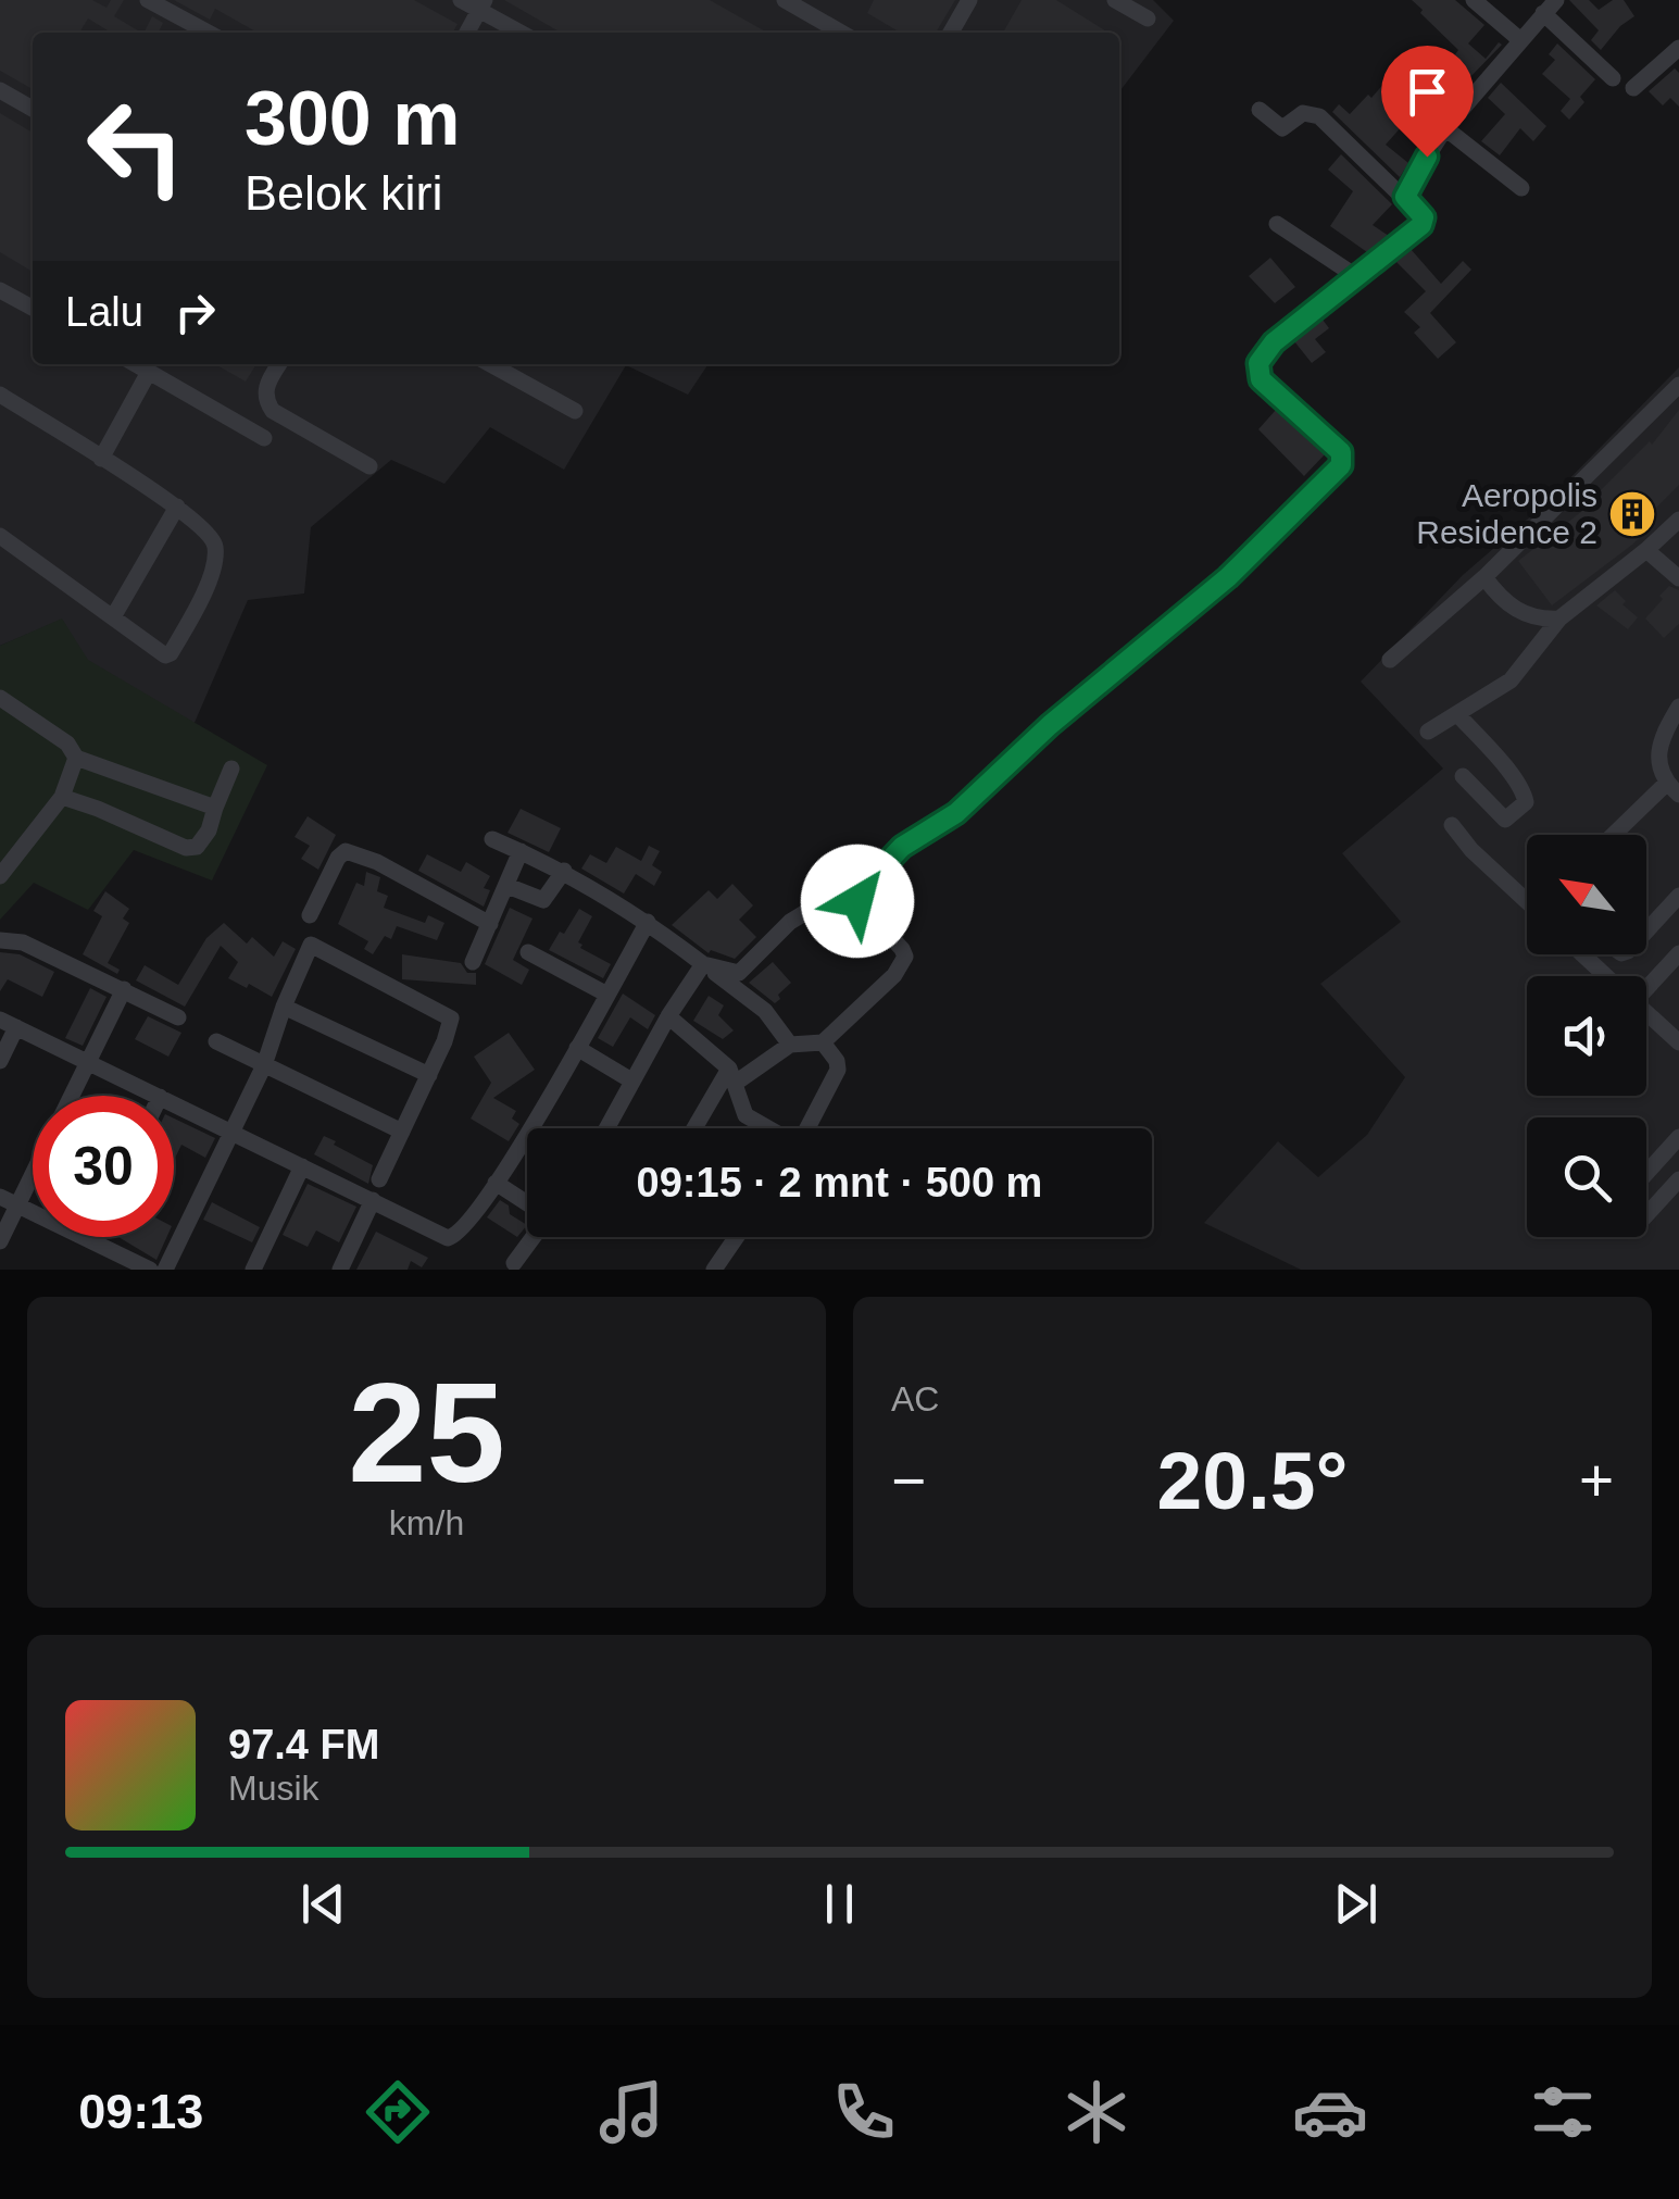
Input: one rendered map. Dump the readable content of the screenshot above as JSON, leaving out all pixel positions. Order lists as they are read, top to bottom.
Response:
{
  "places": {
    "building": ["Aeropolis Residence 2"]
  },
  "north": "top left",
  "page": {
    "turn": ["300 m", "Belok kiri"],
    "then": "Lalu",
    "limit": "30",
    "trip": "09:15 · 2 mnt · 500 m",
    "tile": [
      ["25", "km/h"],
      "AC"
    ],
    "heat": ["−", "20.5°", "+"],
    "song": ["97.4 FM", "Musik"],
    "tabs": "09:13"
  }
}
